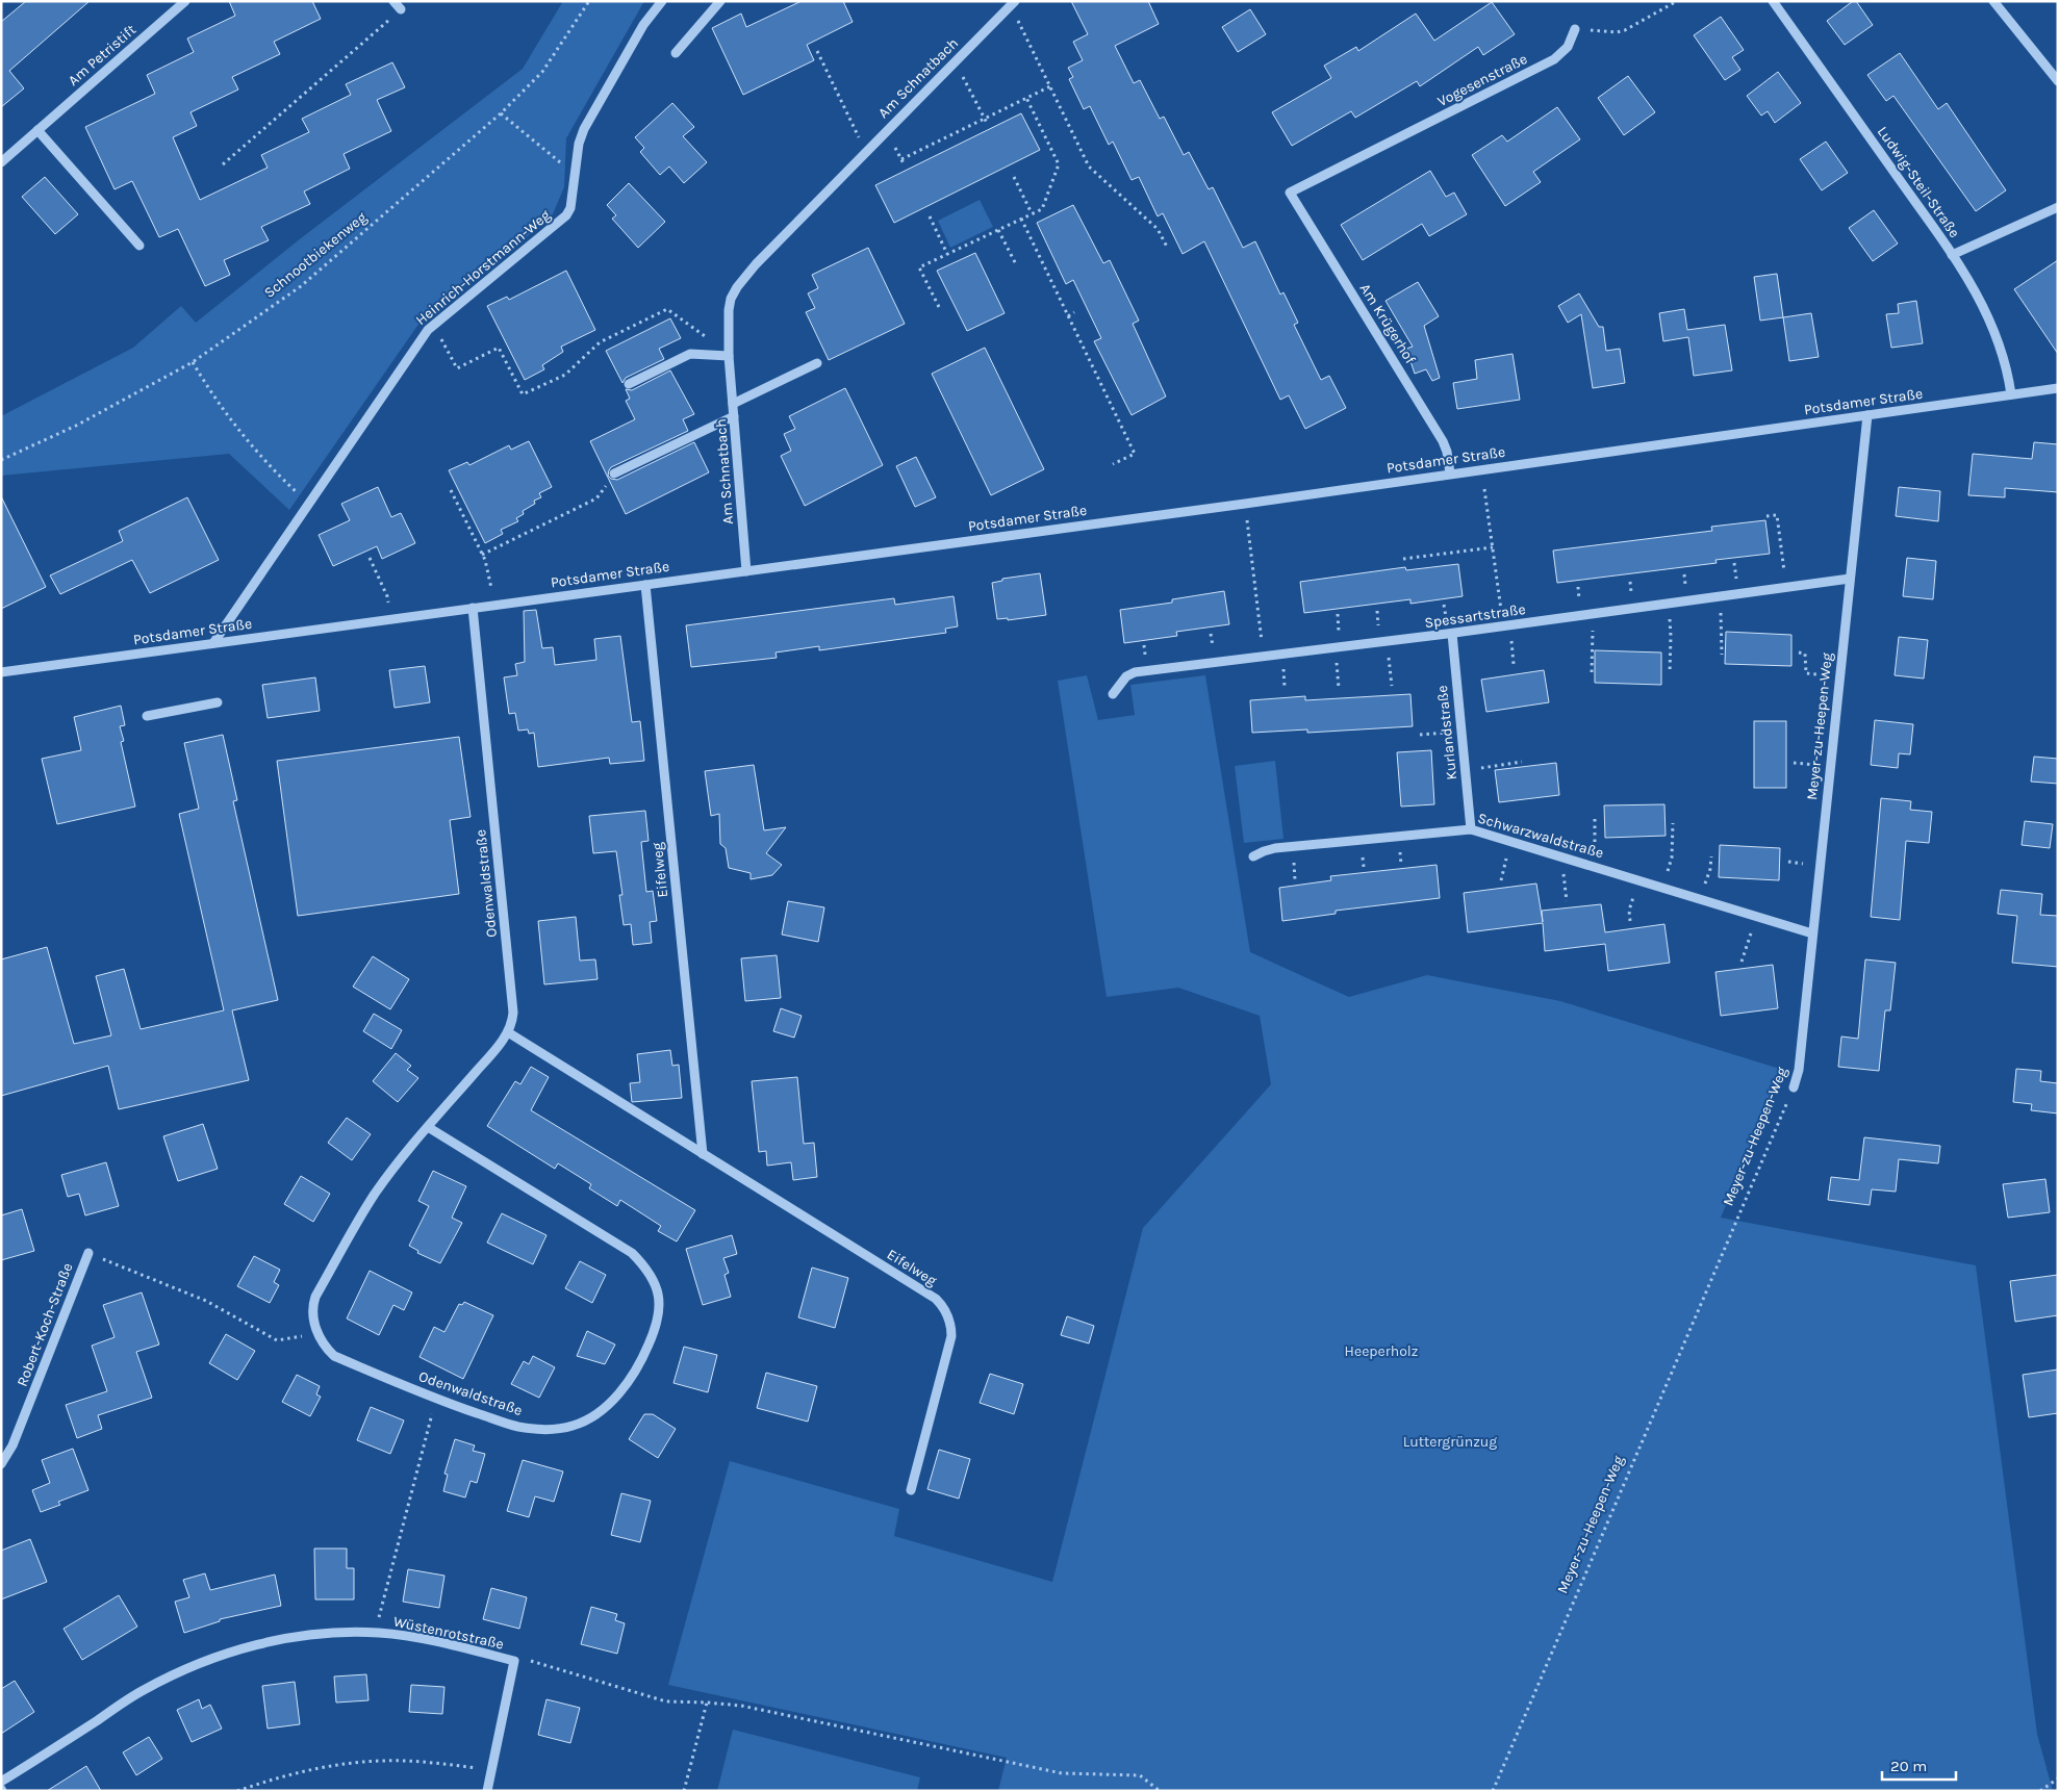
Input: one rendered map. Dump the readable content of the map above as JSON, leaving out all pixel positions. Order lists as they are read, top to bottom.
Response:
{
  "streets": {
    "street": [
      "Am Petristift",
      "Am Schnatbach",
      "Vogesenstraße",
      "Ludwig-Steil-Straße",
      "Heinrich-Horstmann-Weg",
      "Am Krügerhof",
      "Potsdamer Straße",
      "Spessartstraße",
      "Meyer-zu-Heepen-Weg",
      "Kurlandstraße",
      "Schwarzwaldstraße",
      "Eifelweg",
      "Odenwaldstraße",
      "Robert-Koch-Straße",
      "Wüstenrotstraße"
    ],
    "path": ["Schnootbiekenweg"]
  },
  "crossings": [
    ["Am Schnatbach", "Potsdamer Straße"],
    ["Vogesenstraße", "Am Krügerhof"],
    ["Ludwig-Steil-Straße", "Potsdamer Straße"],
    ["Heinrich-Horstmann-Weg", "Potsdamer Straße"],
    ["Am Krügerhof", "Potsdamer Straße"],
    ["Potsdamer Straße", "Meyer-zu-Heepen-Weg"],
    ["Potsdamer Straße", "Eifelweg"],
    ["Potsdamer Straße", "Odenwaldstraße"],
    ["Spessartstraße", "Meyer-zu-Heepen-Weg"],
    ["Spessartstraße", "Kurlandstraße"],
    ["Meyer-zu-Heepen-Weg", "Schwarzwaldstraße"],
    ["Kurlandstraße", "Schwarzwaldstraße"],
    ["Eifelweg", "Odenwaldstraße"]
  ],
  "parks": ["Heeperholz", "Luttergrünzug"],
  "scale_bar": "20 m"
}
